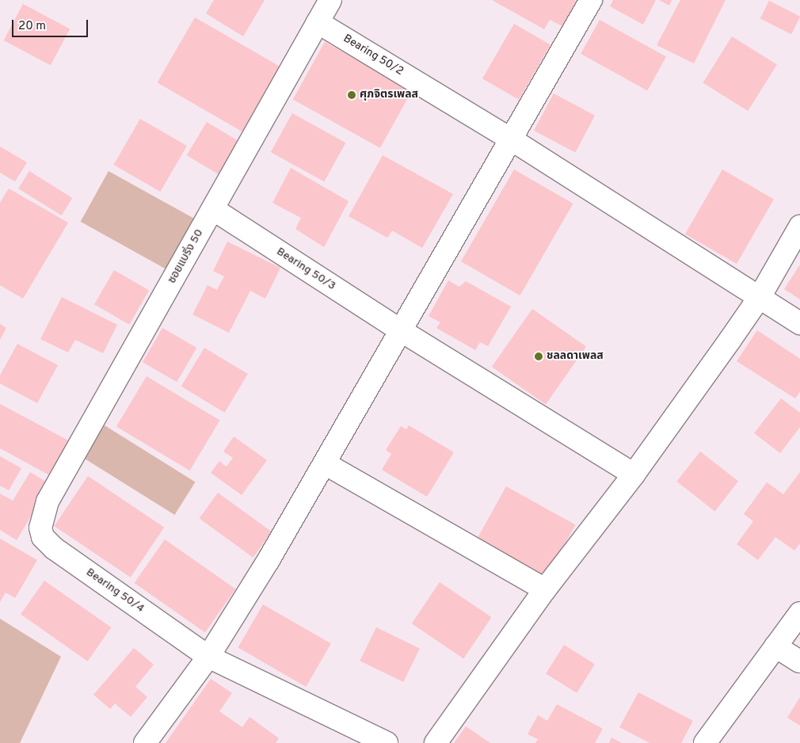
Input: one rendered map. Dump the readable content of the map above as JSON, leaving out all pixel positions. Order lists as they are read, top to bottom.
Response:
{
  "streets": {
    "street": [
      "Bearing 50/2",
      "ซอยแบริ่ง 50",
      "Bearing 50/3",
      "Bearing 50/4"
    ]
  },
  "crossings": [
    ["Bearing 50/2", "ซอยแบริ่ง 50"],
    ["ซอยแบริ่ง 50", "Bearing 50/3"],
    ["ซอยแบริ่ง 50", "Bearing 50/4"]
  ],
  "places": ["ศุภจิตรเพลส", "ชลลดาเพลส"],
  "scale_bar": "20 m"
}
